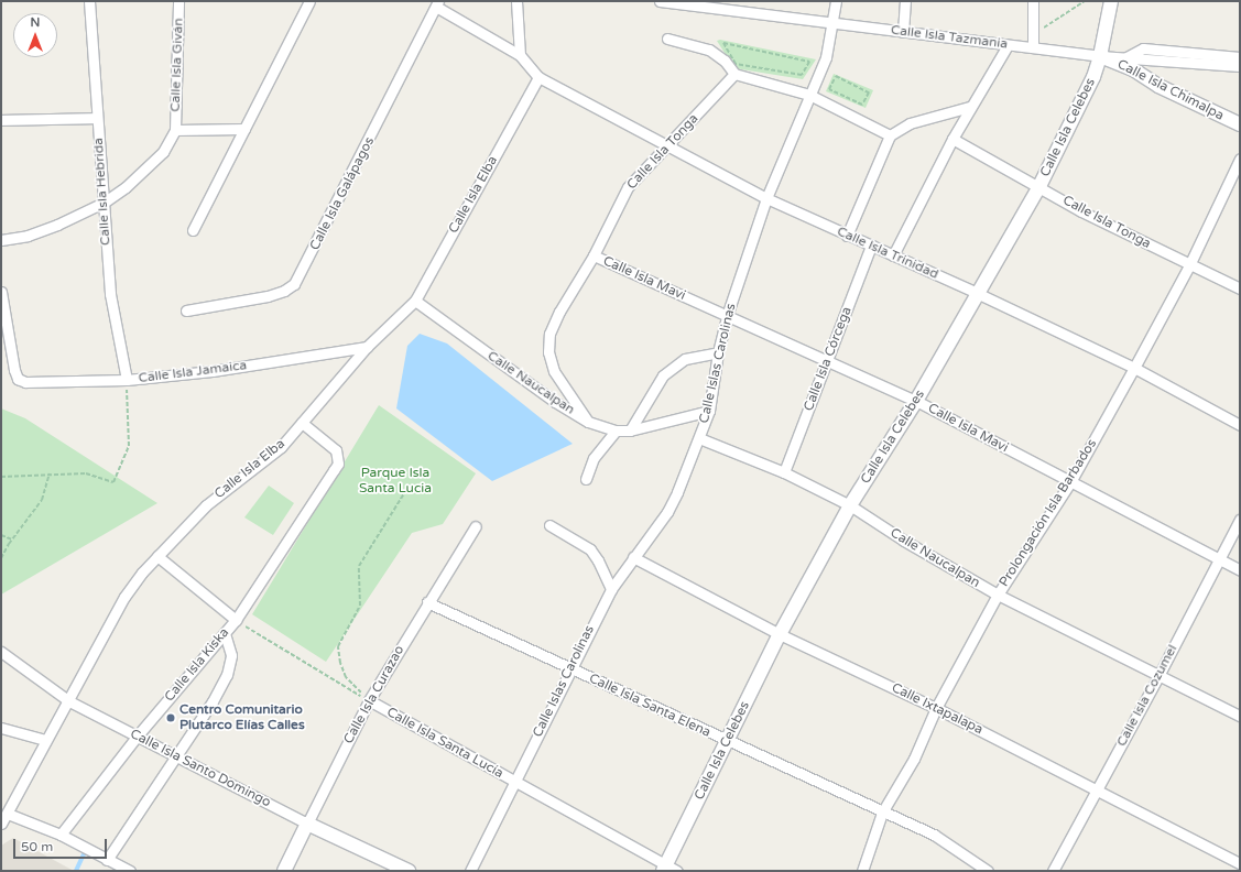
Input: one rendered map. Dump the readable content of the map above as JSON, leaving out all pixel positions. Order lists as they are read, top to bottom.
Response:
{
  "streets": {
    "street": [
      "Calle Isla Tazmania",
      "Calle Isla Giván",
      "Calle Isla Chimalpa",
      "Calle Isla Celebes",
      "Calle Isla Tonga",
      "Calle Isla Hebrida",
      "Calle Isla Galápagos",
      "Calle Isla Elba",
      "Calle Isla Trinidad",
      "Calle Isla Mavi",
      "Calle Isla Córcega",
      "Calle Islas Carolinas",
      "Calle Isla Jamaica",
      "Calle Naucalpan",
      "Prolongación Isla Barbados",
      "Calle Isla Kiska",
      "Calle Isla Curazao",
      "Calle Isla Cozumel",
      "Calle Isla Santa Elena",
      "Calle Ixtapalapa",
      "Calle Isla Santa Lucía",
      "Calle Isla Santo Domingo"
    ]
  },
  "crossings": [
    ["Calle Isla Tazmania", "Calle Isla Chimalpa"],
    ["Calle Isla Tazmania", "Calle Isla Celebes"],
    ["Calle Isla Tazmania", "Calle Islas Carolinas"],
    ["Calle Isla Chimalpa", "Calle Isla Celebes"],
    ["Calle Isla Celebes", "Calle Isla Tonga"],
    ["Calle Isla Celebes", "Calle Isla Trinidad"],
    ["Calle Isla Celebes", "Calle Isla Mavi"],
    ["Calle Isla Celebes", "Calle Naucalpan"],
    ["Calle Isla Celebes", "Calle Isla Santa Elena"],
    ["Calle Isla Celebes", "Calle Ixtapalapa"],
    ["Calle Isla Celebes", "Calle Isla Santa Lucía"],
    ["Calle Isla Tonga", "Calle Isla Trinidad"],
    ["Calle Isla Tonga", "Calle Isla Mavi"],
    ["Calle Isla Tonga", "Calle Naucalpan"],
    ["Calle Isla Tonga", "Prolongación Isla Barbados"],
    ["Calle Isla Hebrida", "Calle Isla Jamaica"],
    ["Calle Isla Elba", "Calle Isla Trinidad"],
    ["Calle Isla Elba", "Calle Isla Jamaica"],
    ["Calle Isla Elba", "Calle Naucalpan"],
    ["Calle Isla Elba", "Calle Isla Kiska"],
    ["Calle Isla Elba", "Calle Isla Santo Domingo"],
    ["Calle Isla Trinidad", "Calle Isla Córcega"],
    ["Calle Isla Trinidad", "Calle Islas Carolinas"],
    ["Calle Isla Trinidad", "Prolongación Isla Barbados"],
    ["Calle Isla Mavi", "Calle Isla Córcega"],
    ["Calle Isla Mavi", "Calle Islas Carolinas"],
    ["Calle Isla Mavi", "Prolongación Isla Barbados"],
    ["Calle Isla Mavi", "Calle Isla Cozumel"],
    ["Calle Isla Córcega", "Calle Naucalpan"],
    ["Calle Islas Carolinas", "Calle Naucalpan"],
    ["Calle Islas Carolinas", "Calle Isla Santa Elena"],
    ["Calle Islas Carolinas", "Calle Ixtapalapa"],
    ["Calle Islas Carolinas", "Calle Isla Santa Lucía"],
    ["Calle Naucalpan", "Prolongación Isla Barbados"],
    ["Calle Naucalpan", "Calle Isla Cozumel"],
    ["Prolongación Isla Barbados", "Calle Isla Santa Elena"],
    ["Prolongación Isla Barbados", "Calle Ixtapalapa"],
    ["Calle Isla Kiska", "Calle Isla Santo Domingo"],
    ["Calle Isla Curazao", "Calle Isla Santa Elena"],
    ["Calle Isla Curazao", "Calle Isla Santa Lucía"],
    ["Calle Isla Curazao", "Calle Isla Santo Domingo"],
    ["Calle Isla Cozumel", "Calle Ixtapalapa"]
  ],
  "parks": ["Parque Isla Santa Lucia"],
  "places": ["Centro Comunitario Plutarco Elías Calles"],
  "scale_bar": "50 m",
  "north": "top"
}
